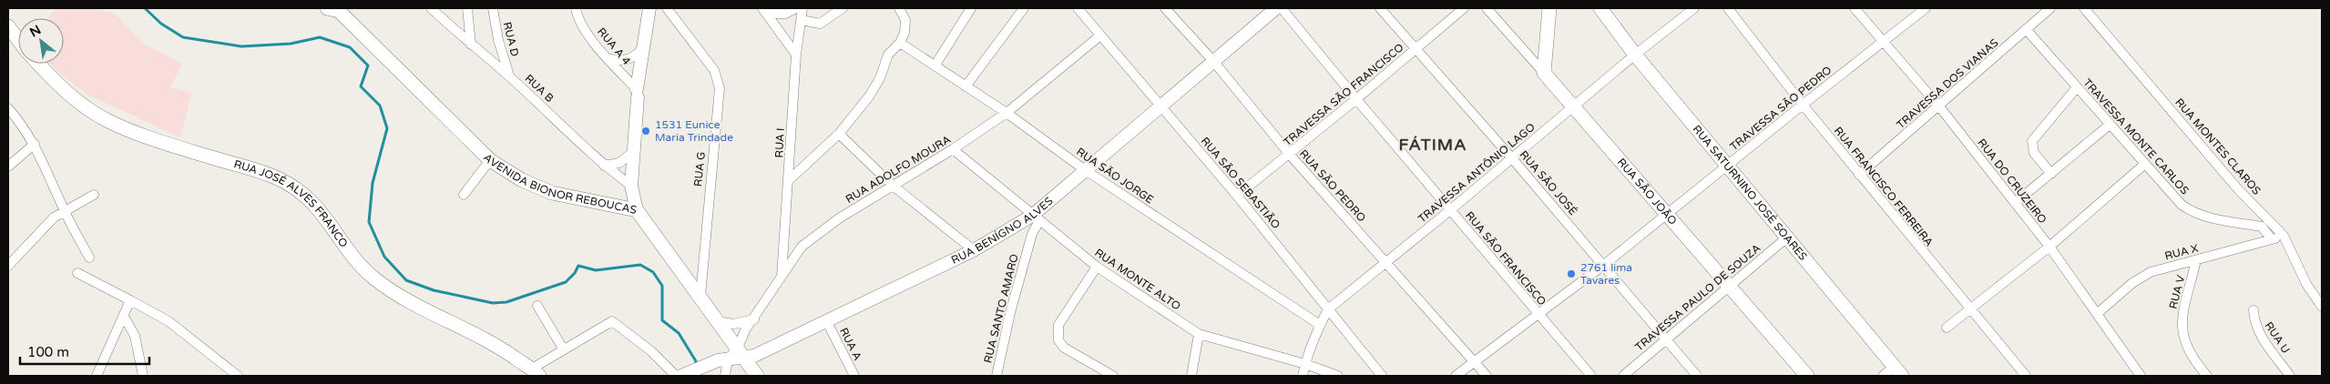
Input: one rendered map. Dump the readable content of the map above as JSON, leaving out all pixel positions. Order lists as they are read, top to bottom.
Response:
{
  "streets": {
    "main road": [
      "AVENIDA BIONOR REBOUCAS",
      "RUA SÃO JOÃO",
      "RUA SATURNINO JOSÉ SOARES",
      "RUA JOSÉ ALVES FRANCO"
    ],
    "street": [
      "RUA D",
      "RUA A 4",
      "TRAVESSA DOS VIANAS",
      "RUA B",
      "TRAVESSA SÃO FRANCISCO",
      "TRAVESSA SÃO PEDRO",
      "TRAVESSA MONTE CARLOS",
      "RUA I",
      "RUA MONTES CLAROS",
      "RUA G",
      "RUA ADOLFO MOURA",
      "TRAVESSA ANTÔNIO LAGO",
      "RUA SÃO JORGE",
      "RUA DO CRUZEIRO",
      "RUA SÃO SEBASTIÃO",
      "RUA SÃO JOSÉ",
      "RUA SÃO PEDRO",
      "RUA FRANCISCO FERREIRA",
      "RUA BENÍGNO ALVES",
      "RUA X",
      "RUA SÃO FRANCISCO",
      "RUA MONTE ALTO",
      "RUA V",
      "TRAVESSA PAULO DE SOUZA",
      "RUA SANTO AMARO",
      "RUA U",
      "RUA A"
    ]
  },
  "crossings": [
    ["RUA D", "RUA B"],
    ["TRAVESSA DOS VIANAS", "TRAVESSA MONTE CARLOS"],
    ["TRAVESSA DOS VIANAS", "RUA DO CRUZEIRO"],
    ["TRAVESSA DOS VIANAS", "RUA FRANCISCO FERREIRA"],
    ["TRAVESSA SÃO FRANCISCO", "RUA SÃO SEBASTIÃO"],
    ["TRAVESSA SÃO FRANCISCO", "RUA SÃO JOSÉ"],
    ["TRAVESSA SÃO FRANCISCO", "RUA SÃO PEDRO"],
    ["TRAVESSA SÃO FRANCISCO", "RUA SÃO FRANCISCO"],
    ["TRAVESSA SÃO PEDRO", "RUA DO CRUZEIRO"],
    ["TRAVESSA SÃO PEDRO", "RUA SÃO JOSÉ"],
    ["TRAVESSA SÃO PEDRO", "RUA SÃO PEDRO"],
    ["TRAVESSA SÃO PEDRO", "RUA FRANCISCO FERREIRA"],
    ["TRAVESSA SÃO PEDRO", "RUA SÃO JOÃO"],
    ["TRAVESSA SÃO PEDRO", "RUA SATURNINO JOSÉ SOARES"],
    ["TRAVESSA SÃO PEDRO", "RUA SÃO FRANCISCO"],
    ["TRAVESSA MONTE CARLOS", "RUA X"],
    ["RUA I", "RUA ADOLFO MOURA"],
    ["RUA MONTES CLAROS", "RUA X"],
    ["RUA G", "AVENIDA BIONOR REBOUCAS"],
    ["RUA ADOLFO MOURA", "RUA SÃO JORGE"],
    ["RUA ADOLFO MOURA", "AVENIDA BIONOR REBOUCAS"],
    ["RUA ADOLFO MOURA", "RUA SÃO SEBASTIÃO"],
    ["RUA ADOLFO MOURA", "RUA BENÍGNO ALVES"],
    ["RUA ADOLFO MOURA", "RUA MONTE ALTO"],
    ["TRAVESSA ANTÔNIO LAGO", "RUA SÃO JORGE"],
    ["TRAVESSA ANTÔNIO LAGO", "RUA SÃO SEBASTIÃO"],
    ["TRAVESSA ANTÔNIO LAGO", "RUA SÃO JOSÉ"],
    ["TRAVESSA ANTÔNIO LAGO", "RUA SÃO PEDRO"],
    ["TRAVESSA ANTÔNIO LAGO", "RUA SÃO JOÃO"],
    ["TRAVESSA ANTÔNIO LAGO", "RUA SATURNINO JOSÉ SOARES"],
    ["TRAVESSA ANTÔNIO LAGO", "RUA SÃO FRANCISCO"],
    ["TRAVESSA ANTÔNIO LAGO", "RUA MONTE ALTO"],
    ["RUA SÃO JORGE", "RUA BENÍGNO ALVES"],
    ["RUA DO CRUZEIRO", "RUA X"],
    ["AVENIDA BIONOR REBOUCAS", "RUA BENÍGNO ALVES"],
    ["RUA SÃO SEBASTIÃO", "RUA BENÍGNO ALVES"],
    ["RUA SÃO JOSÉ", "TRAVESSA PAULO DE SOUZA"],
    ["RUA SÃO PEDRO", "RUA BENÍGNO ALVES"],
    ["RUA SÃO JOÃO", "TRAVESSA PAULO DE SOUZA"],
    ["RUA SATURNINO JOSÉ SOARES", "TRAVESSA PAULO DE SOUZA"],
    ["RUA BENÍGNO ALVES", "RUA MONTE ALTO"],
    ["RUA BENÍGNO ALVES", "RUA SANTO AMARO"],
    ["RUA BENÍGNO ALVES", "RUA A"],
    ["RUA X", "RUA V"],
    ["RUA MONTE ALTO", "RUA SANTO AMARO"]
  ],
  "districts": ["FÁTIMA"],
  "places": ["1531 Eunice Maria Trindade", "2761 lima Tavares"],
  "scale_bar": "100 m",
  "north": "top left"
}
